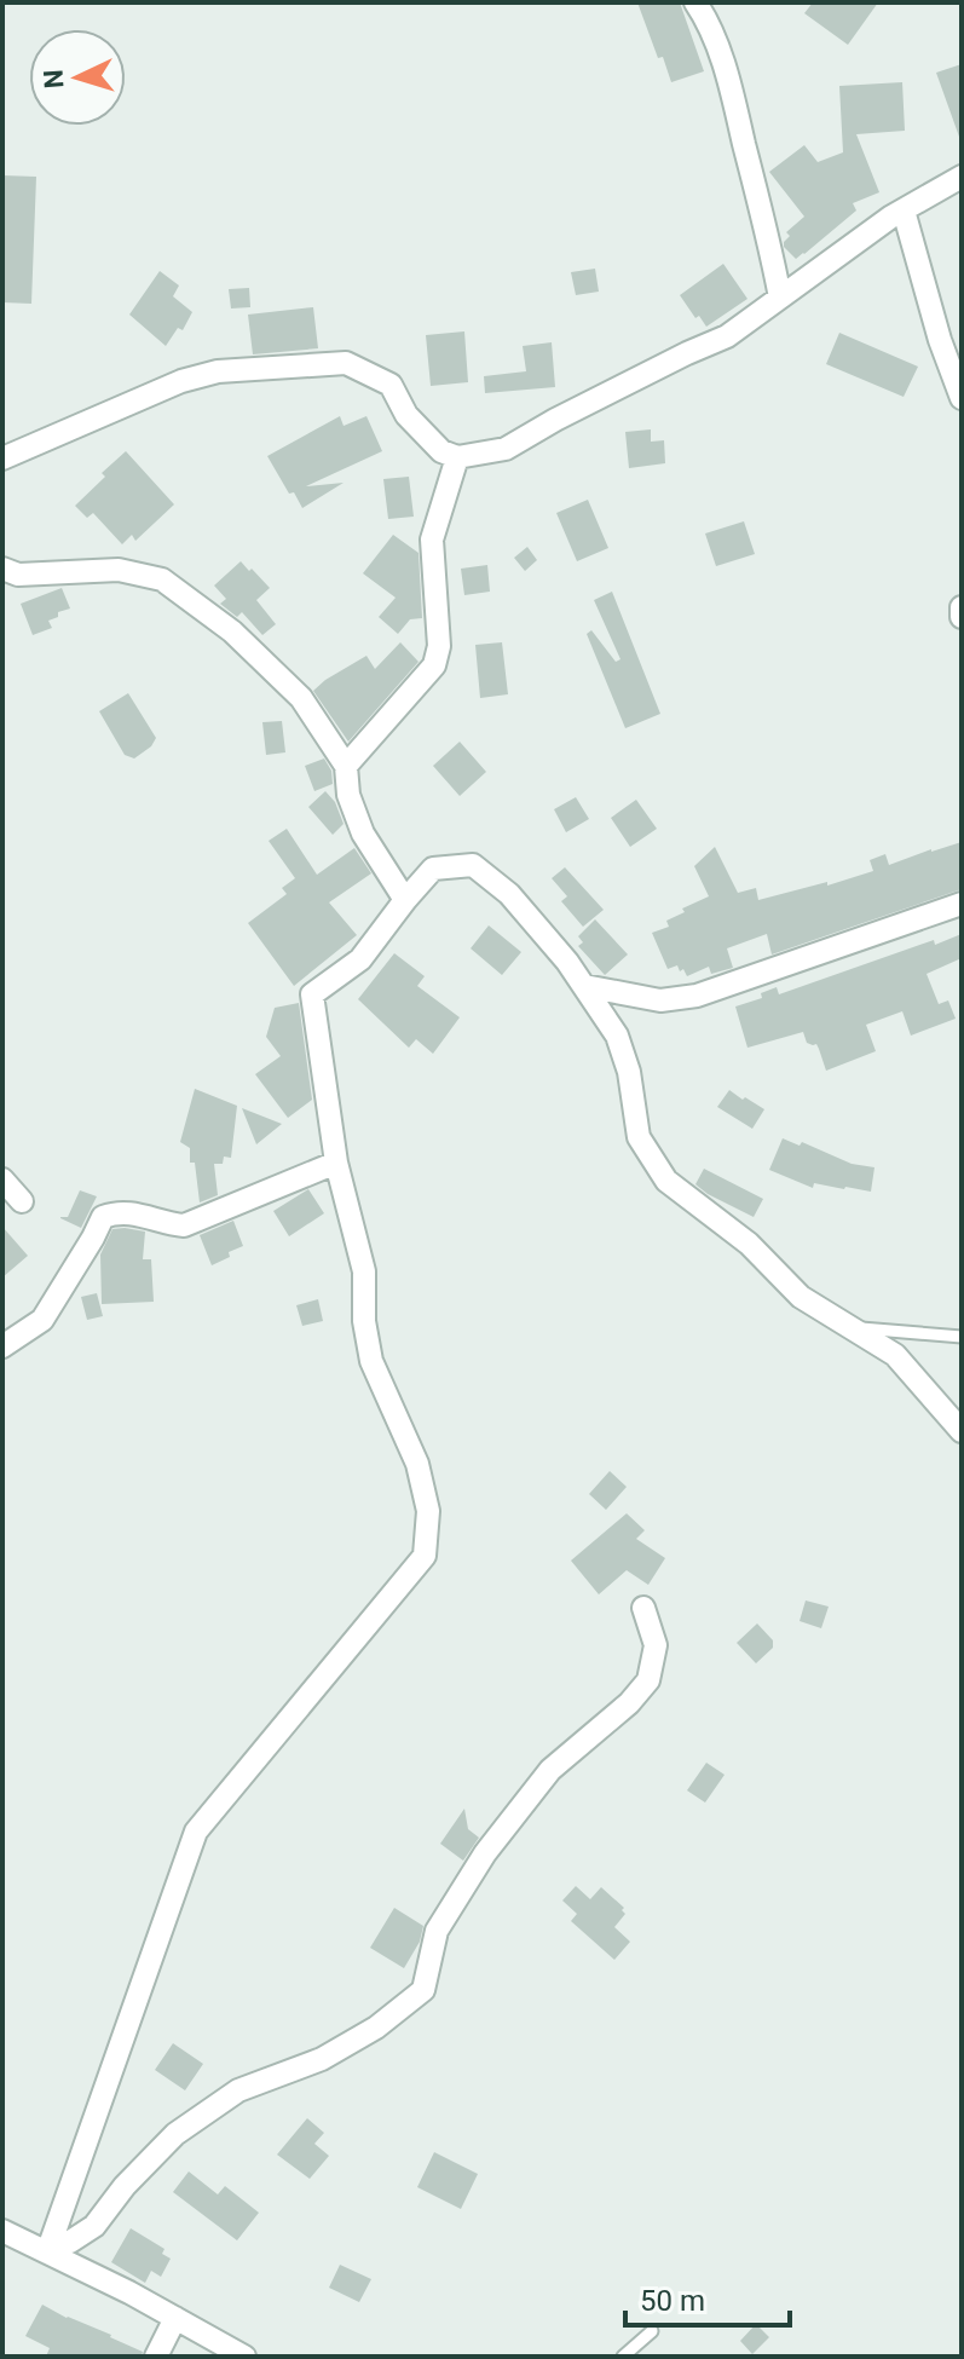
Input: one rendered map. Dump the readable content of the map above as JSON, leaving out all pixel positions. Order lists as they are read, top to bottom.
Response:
{
  "scale_bar": "50 m",
  "north": "left"
}
